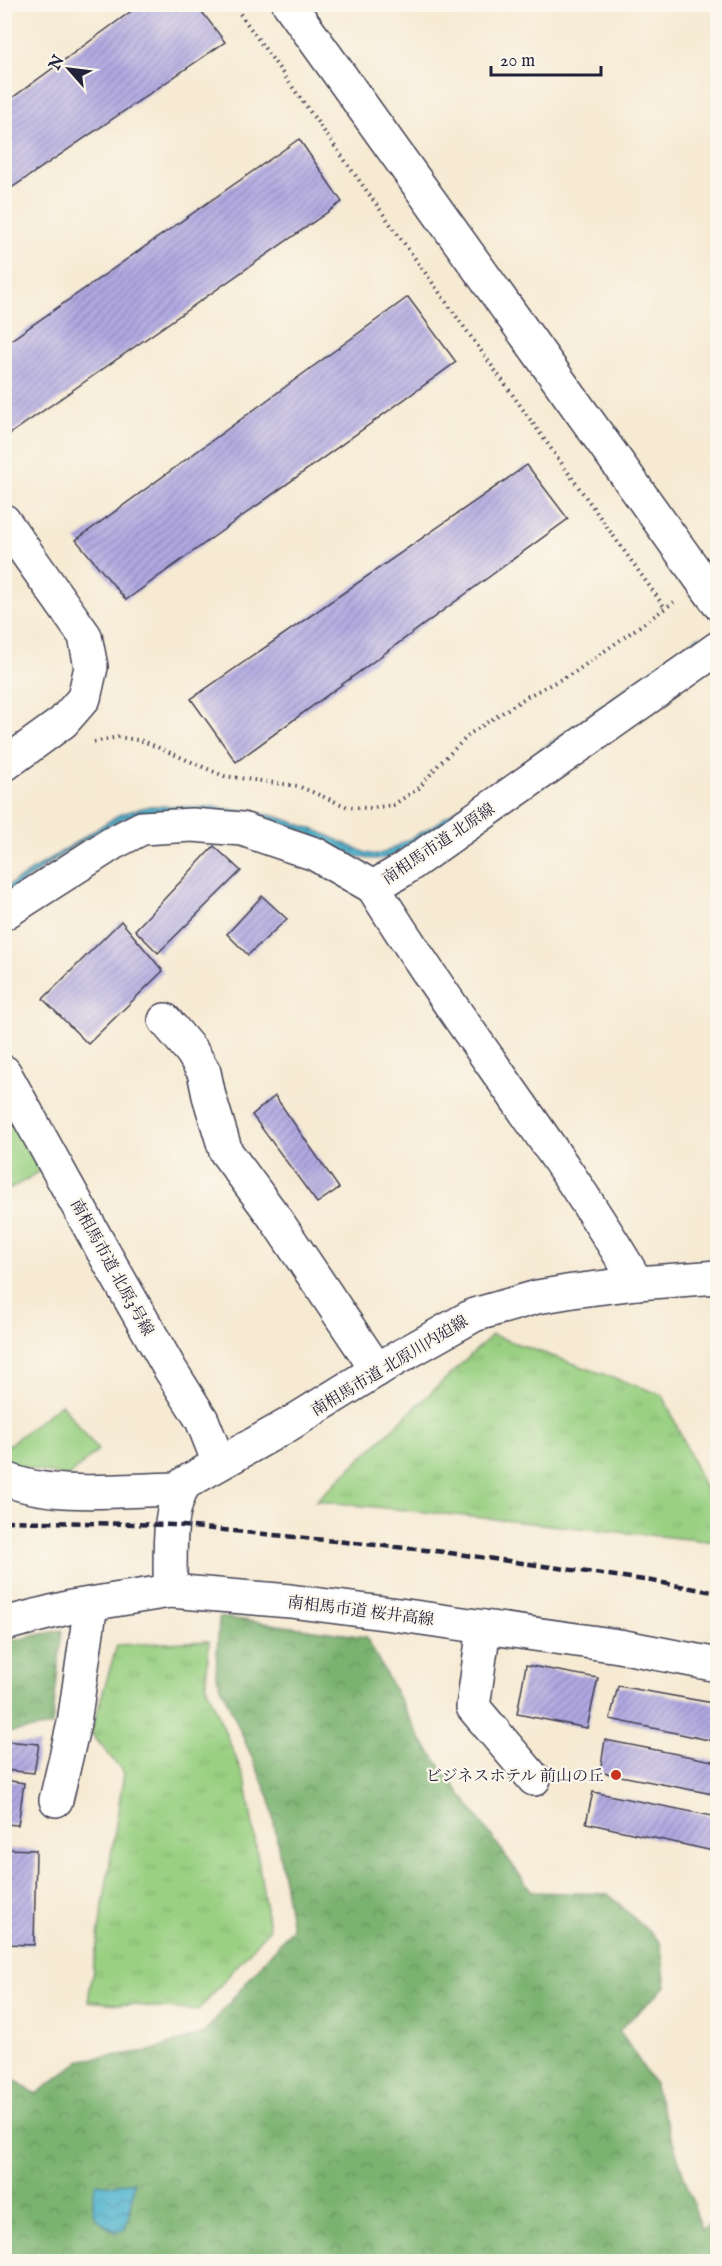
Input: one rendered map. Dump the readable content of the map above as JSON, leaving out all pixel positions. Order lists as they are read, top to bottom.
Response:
{
  "streets": {
    "street": [
      "南相馬市道 北原線",
      "南相馬市道 北原3号線",
      "南相馬市道 北原川内廹線",
      "南相馬市道 桜井高線"
    ]
  },
  "crossings": [
    ["南相馬市道 北原3号線", "南相馬市道 北原川内廹線"]
  ],
  "places": ["ビジネスホテル 前山の丘"],
  "scale_bar": "20 m",
  "north": "top left"
}
